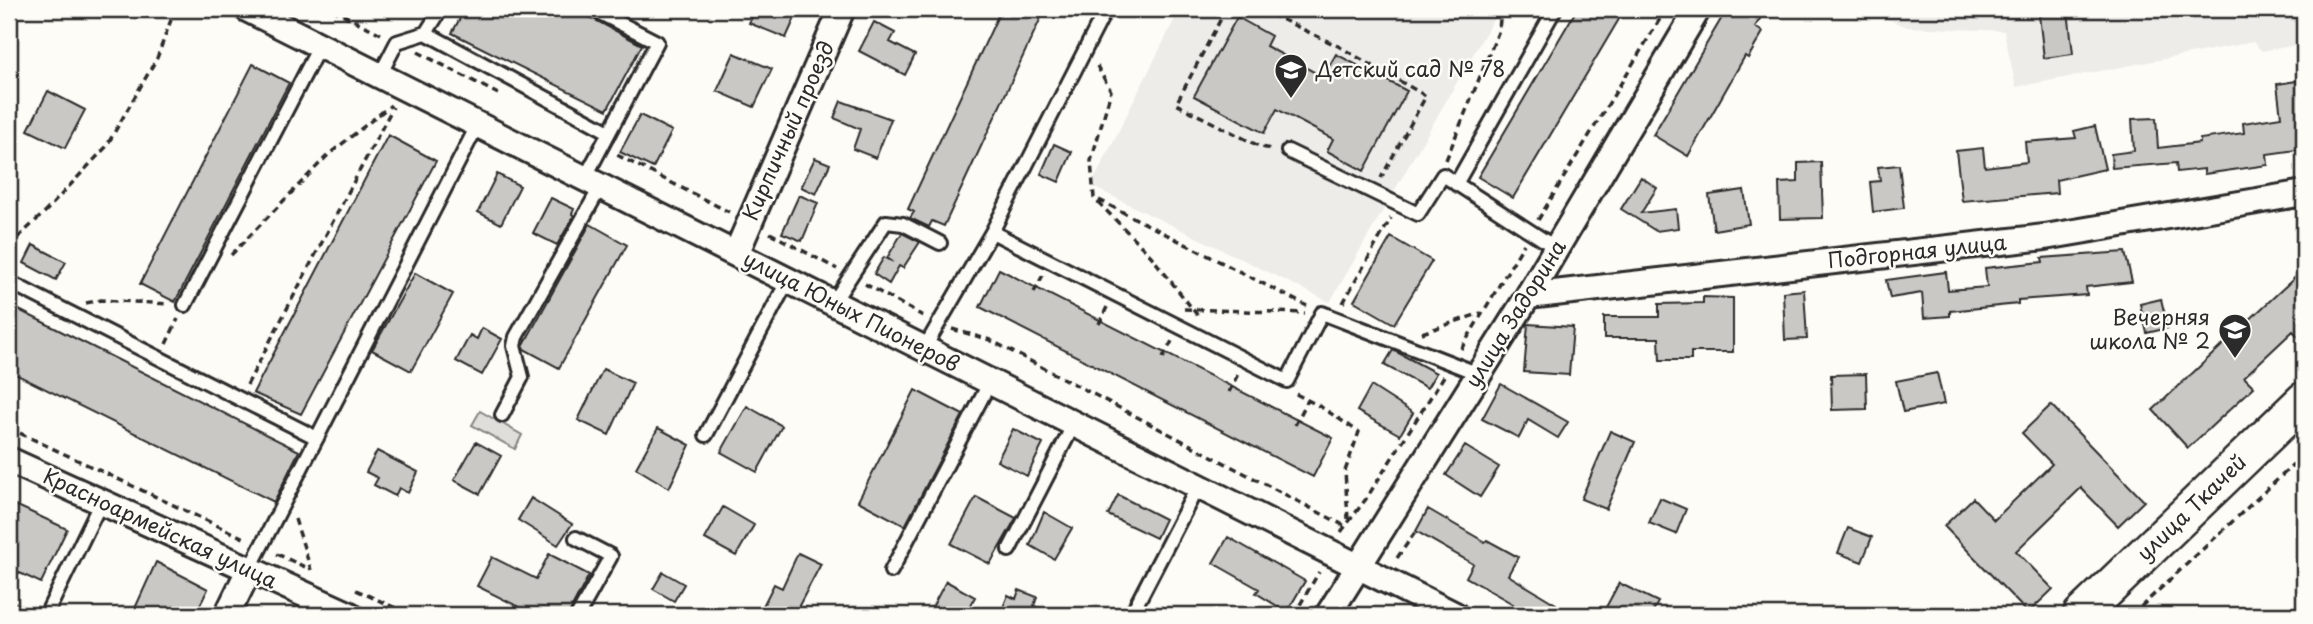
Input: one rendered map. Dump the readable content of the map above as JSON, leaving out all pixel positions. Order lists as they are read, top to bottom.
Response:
{
  "streets": {
    "street": [
      "Кирпичный проезд",
      "Подгорная улица",
      "улица Юных Пионеров",
      "улица Задорина",
      "улица Ткачей",
      "Красноармейская улица"
    ]
  },
  "crossings": [
    ["Кирпичный проезд", "улица Юных Пионеров"],
    ["Подгорная улица", "улица Задорина"],
    ["улица Юных Пионеров", "улица Задорина"]
  ],
  "places": {
    "school or university": ["Детский сад № 78", "Вечерняя школа № 2"]
  }
}
